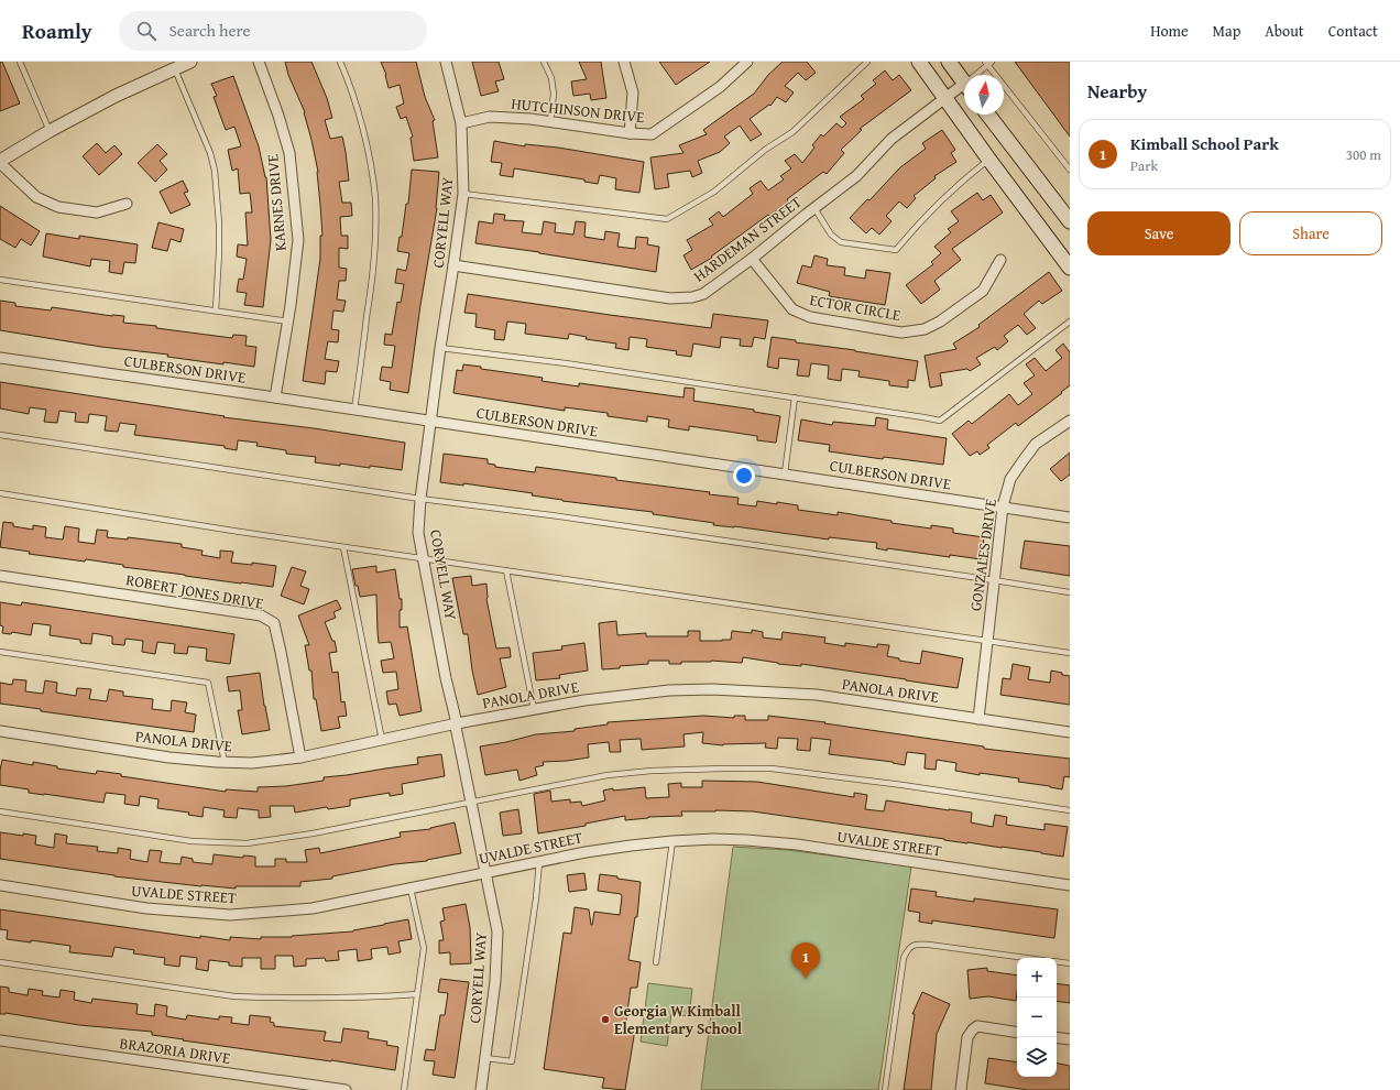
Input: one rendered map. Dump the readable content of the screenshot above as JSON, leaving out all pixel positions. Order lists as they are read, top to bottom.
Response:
{
  "streets": {
    "street": [
      "HUTCHINSON DRIVE",
      "KARNES DRIVE",
      "CORYELL WAY",
      "HARDEMAN STREET",
      "ECTOR CIRCLE",
      "CULBERSON DRIVE",
      "GONZALES DRIVE",
      "ROBERT JONES DRIVE",
      "PANOLA DRIVE",
      "UVALDE STREET",
      "BRAZORIA DRIVE"
    ]
  },
  "crossings": [
    ["HUTCHINSON DRIVE", "CORYELL WAY"],
    ["KARNES DRIVE", "CULBERSON DRIVE"],
    ["CORYELL WAY", "HARDEMAN STREET"],
    ["CORYELL WAY", "CULBERSON DRIVE"],
    ["CORYELL WAY", "PANOLA DRIVE"],
    ["CORYELL WAY", "UVALDE STREET"],
    ["HARDEMAN STREET", "ECTOR CIRCLE"],
    ["CULBERSON DRIVE", "GONZALES DRIVE"],
    ["GONZALES DRIVE", "PANOLA DRIVE"],
    ["ROBERT JONES DRIVE", "PANOLA DRIVE"]
  ],
  "places": ["Georgia W Kimball Elementary School"],
  "north": "top",
  "page": {
    "header": "Roamly",
    "search": "Search here",
    "nav": [
      "Home",
      "Map",
      "About",
      "Contact"
    ],
    "heading": "Nearby",
    "list": [
      {
        "mark": "1",
        "name": "Kimball School Park",
        "note": "Park",
        "value": "300 m"
      }
    ],
    "buttons": ["Save", "Share"],
    "pins": "1",
    "map_buttons": ["+", "−"]
  }
}
